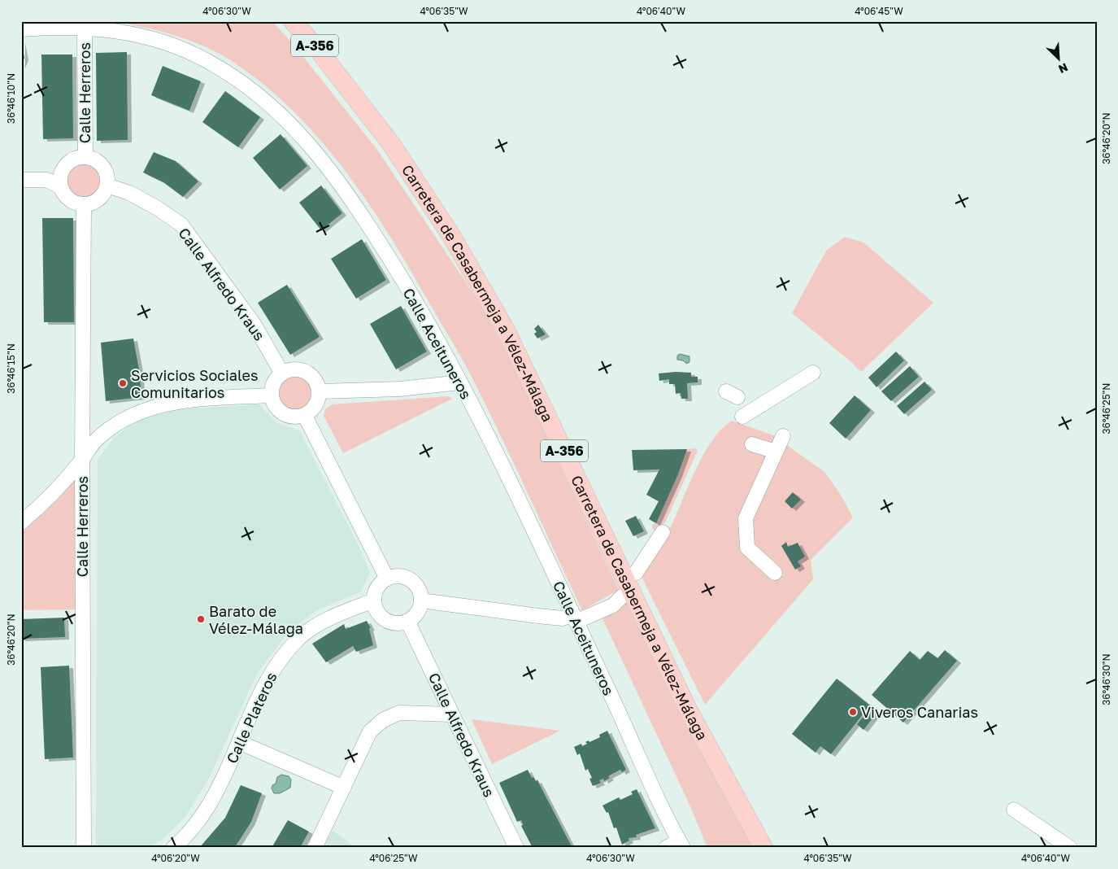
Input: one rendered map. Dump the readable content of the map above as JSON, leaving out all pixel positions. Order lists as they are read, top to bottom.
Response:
{
  "streets": {
    "main road": ["A-356", "Carretera de Casabermeja a Vélez-Málaga"],
    "street": [
      "Calle Herreros",
      "Calle Alfredo Kraus",
      "Calle Aceituneros",
      "Calle Plateros"
    ]
  },
  "crossings": [
    ["Calle Herreros", "Calle Alfredo Kraus"],
    ["Calle Herreros", "Calle Aceituneros"],
    ["Calle Alfredo Kraus", "Calle Plateros"]
  ],
  "places": ["Servicios Sociales Comunitarios", "Barato de Vélez-Málaga", "Viveros Canarias"],
  "north": "bottom right",
  "coordinates": [
    "4°06'30\"W",
    "4°06'35\"W",
    "4°06'40\"W",
    "4°06'45\"W",
    "36°46'10\"N",
    "36°46'20\"N",
    "36°46'15\"N",
    "36°46'25\"N",
    "36°46'30\"N",
    "4°06'20\"W",
    "4°06'25\"W"
  ]
}
